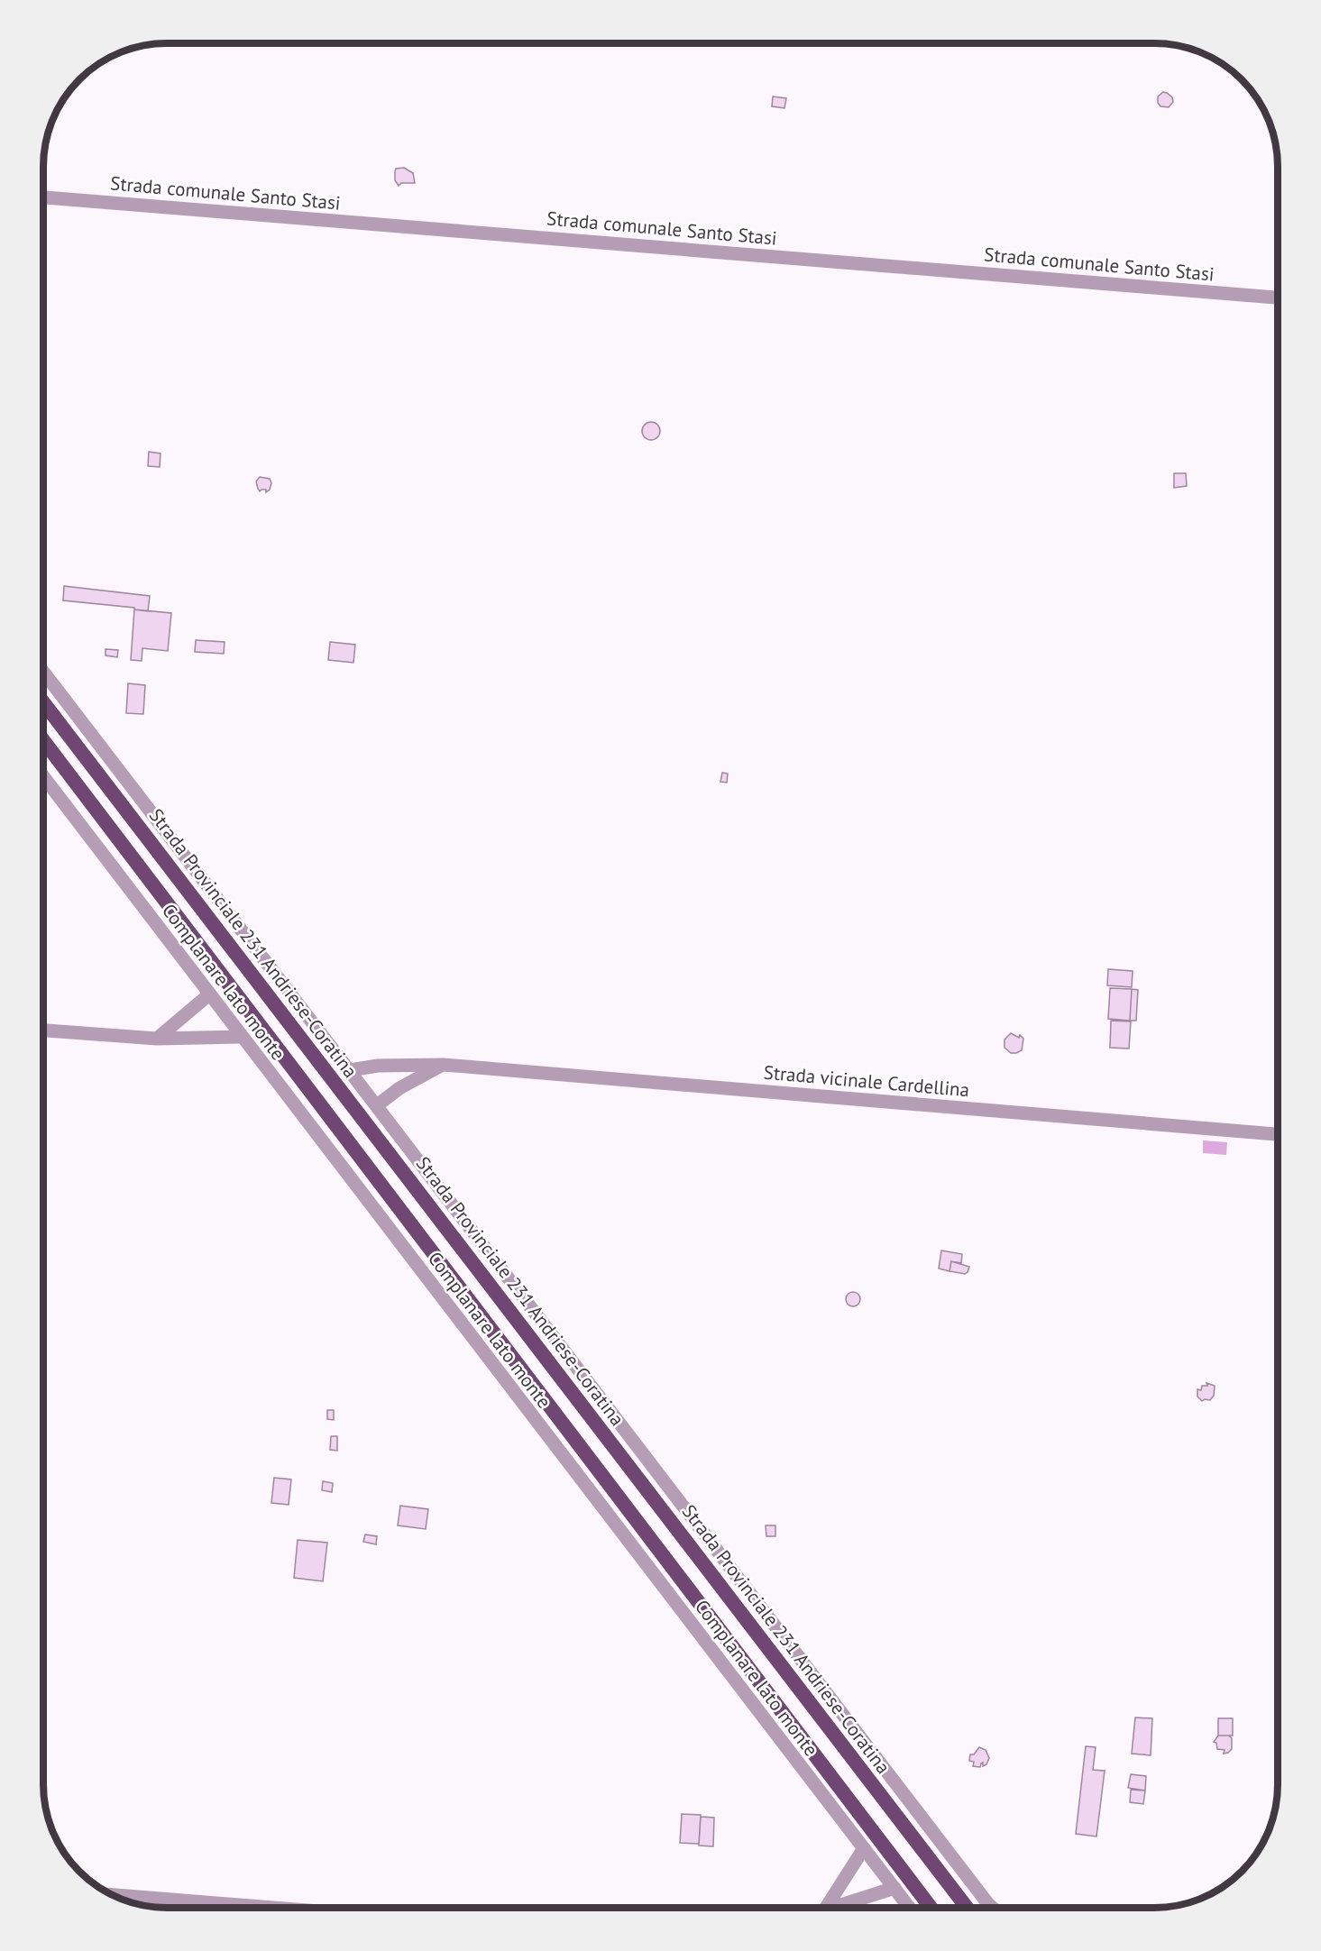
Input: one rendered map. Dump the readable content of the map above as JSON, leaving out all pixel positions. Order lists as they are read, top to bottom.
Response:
{
  "streets": {
    "highway": ["Strada Provinciale 231 Andriese-Coratina"],
    "street": ["Strada comunale Santo Stasi", "Complanare lato monte", "Strada vicinale Cardellina"]
  }
}
